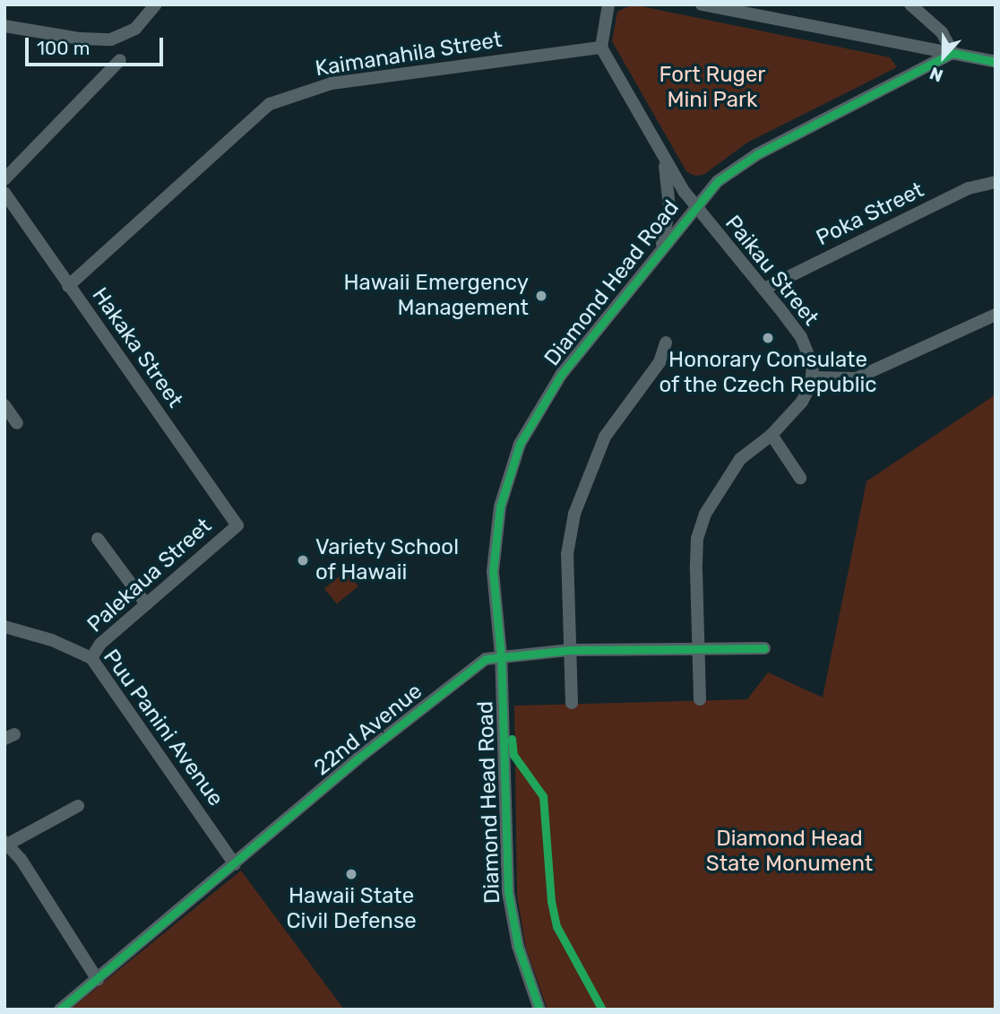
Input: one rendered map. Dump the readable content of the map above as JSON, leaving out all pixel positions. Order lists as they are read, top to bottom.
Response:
{
  "streets": {
    "street": [
      "Kaimanahila Street",
      "Poka Street",
      "Paikau Street",
      "Diamond Head Road",
      "Hakaka Street",
      "Palekaua Street",
      "Puu Panini Avenue",
      "22nd Avenue"
    ]
  },
  "crossings": [
    ["Kaimanahila Street", "Paikau Street"],
    ["Kaimanahila Street", "Hakaka Street"],
    ["Poka Street", "Paikau Street"],
    ["Paikau Street", "Diamond Head Road"],
    ["Diamond Head Road", "22nd Avenue"],
    ["Hakaka Street", "Palekaua Street"],
    ["Palekaua Street", "Puu Panini Avenue"],
    ["Puu Panini Avenue", "22nd Avenue"]
  ],
  "parks": ["Fort Ruger Mini Park", "Diamond Head State Monument"],
  "places": [
    "Hawaii Emergency Management",
    "Honorary Consulate of the Czech Republic",
    "Variety School of Hawaii",
    "Hawaii State Civil Defense"
  ],
  "scale_bar": "100 m",
  "north": "bottom"
}
